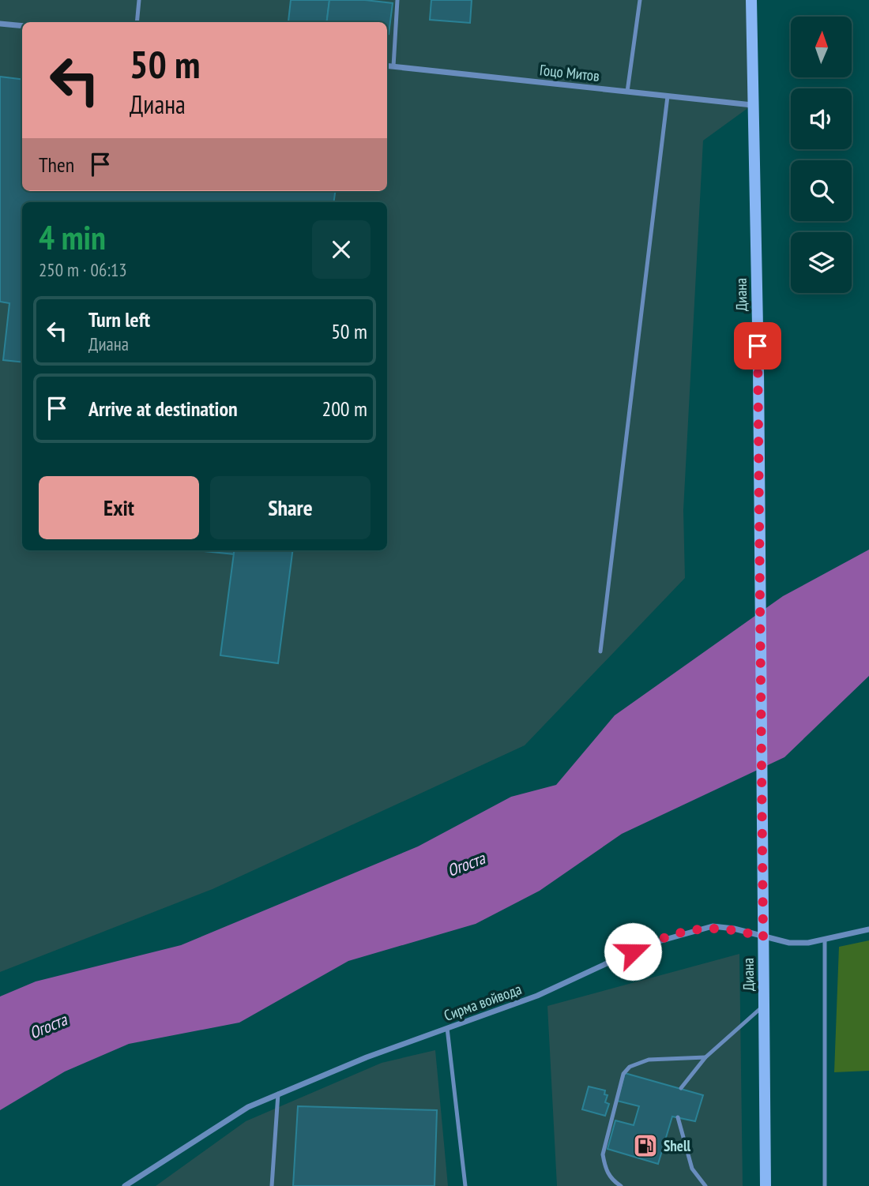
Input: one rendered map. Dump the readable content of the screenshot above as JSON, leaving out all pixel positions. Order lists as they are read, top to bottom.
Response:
{
  "streets": {
    "main road": ["Диана"],
    "street": ["Гоцо Митов", "Сирма войвода"]
  },
  "crossings": [
    ["Гоцо Митов", "Диана"],
    ["Диана", "Сирма войвода"]
  ],
  "water": ["Огоста"],
  "places": {
    "fuel station": ["Shell"]
  },
  "north": "top",
  "page": {
    "turn": ["50 m", "Диана"],
    "then": "Then",
    "heading": ["4 min", "250 m · 06:13"],
    "list": [
      {
        "name": "Turn left",
        "note": "Диана",
        "value": "50 m"
      },
      {
        "name": "Arrive at destination",
        "value": "200 m"
      }
    ],
    "buttons": ["Exit", "Share"]
  }
}
